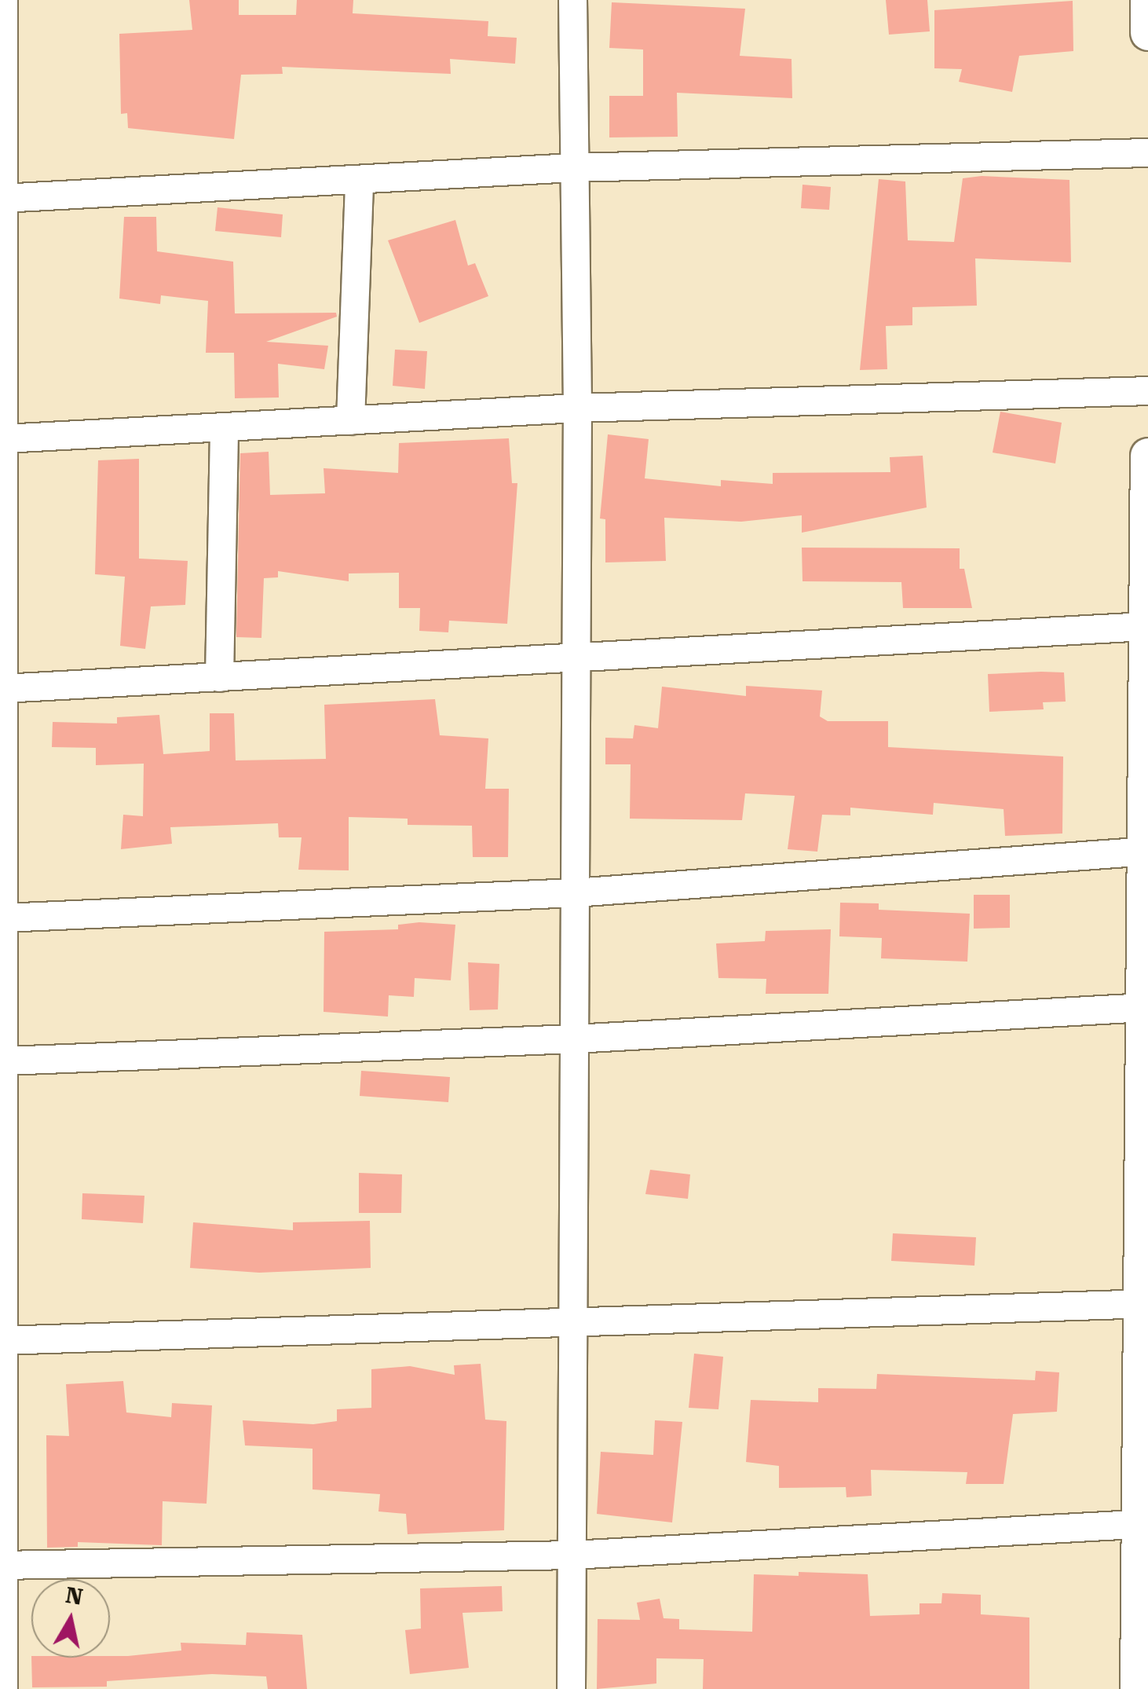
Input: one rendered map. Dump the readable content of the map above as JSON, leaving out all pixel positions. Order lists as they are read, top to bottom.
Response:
{
  "north": "top"
}
